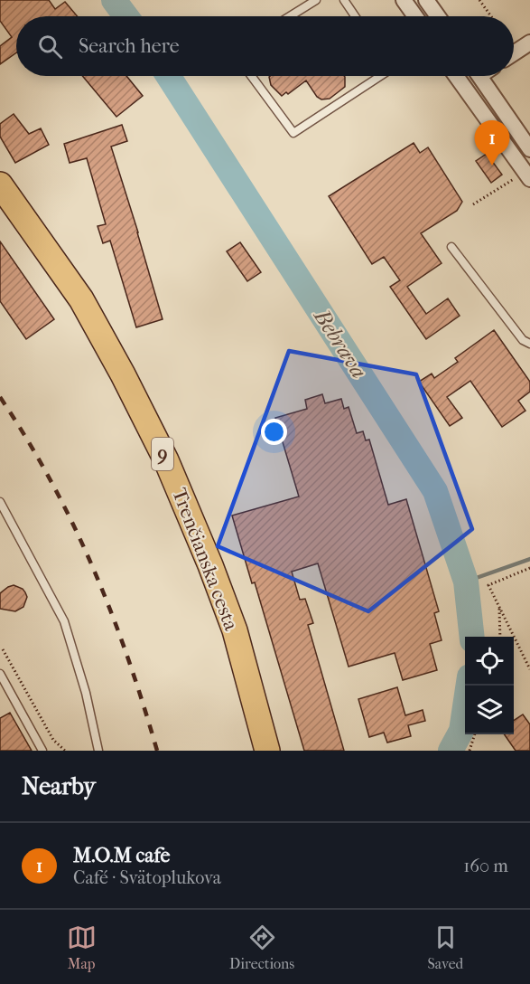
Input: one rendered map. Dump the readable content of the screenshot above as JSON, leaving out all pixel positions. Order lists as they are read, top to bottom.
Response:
{
  "streets": {
    "main road": ["9", "Trenčianska cesta"]
  },
  "water": ["Bebrava"],
  "page": {
    "search": "Search here",
    "pins": "1",
    "heading": "Nearby",
    "list": [
      {
        "mark": "1",
        "name": "M.O.M cafe",
        "note": "Café · Svätoplukova",
        "value": "160 m"
      }
    ],
    "nav": ["Map", "Directions", "Saved"]
  }
}
